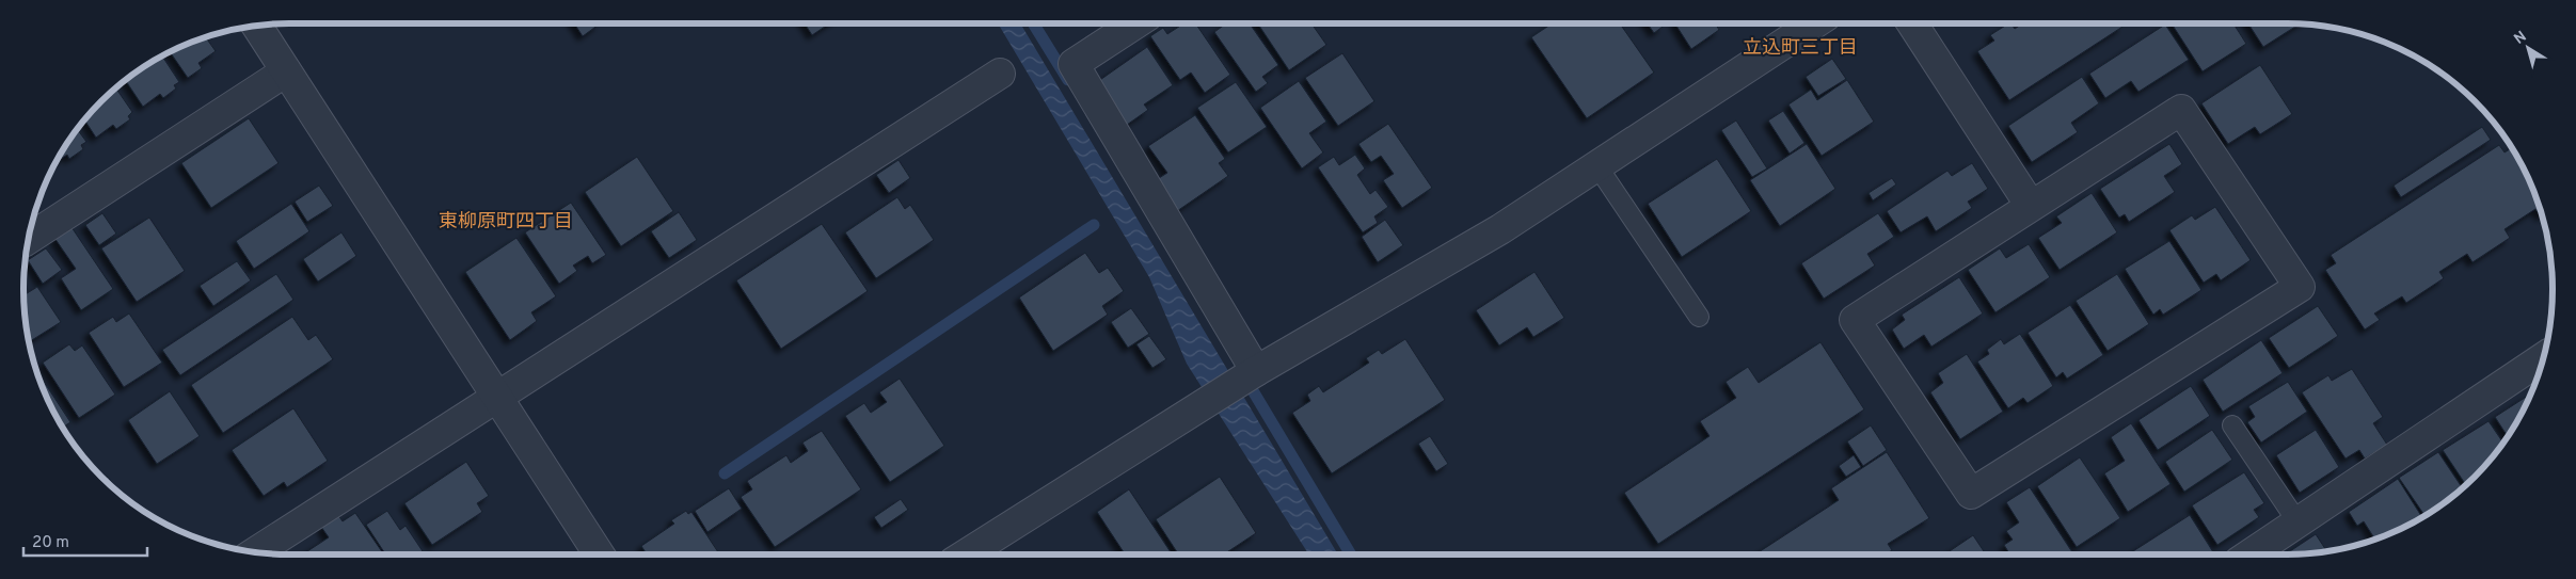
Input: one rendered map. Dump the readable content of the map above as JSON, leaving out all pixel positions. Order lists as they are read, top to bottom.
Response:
{
  "districts": ["立込町三丁目", "東柳原町四丁目"],
  "scale_bar": "20 m",
  "north": "top left"
}
